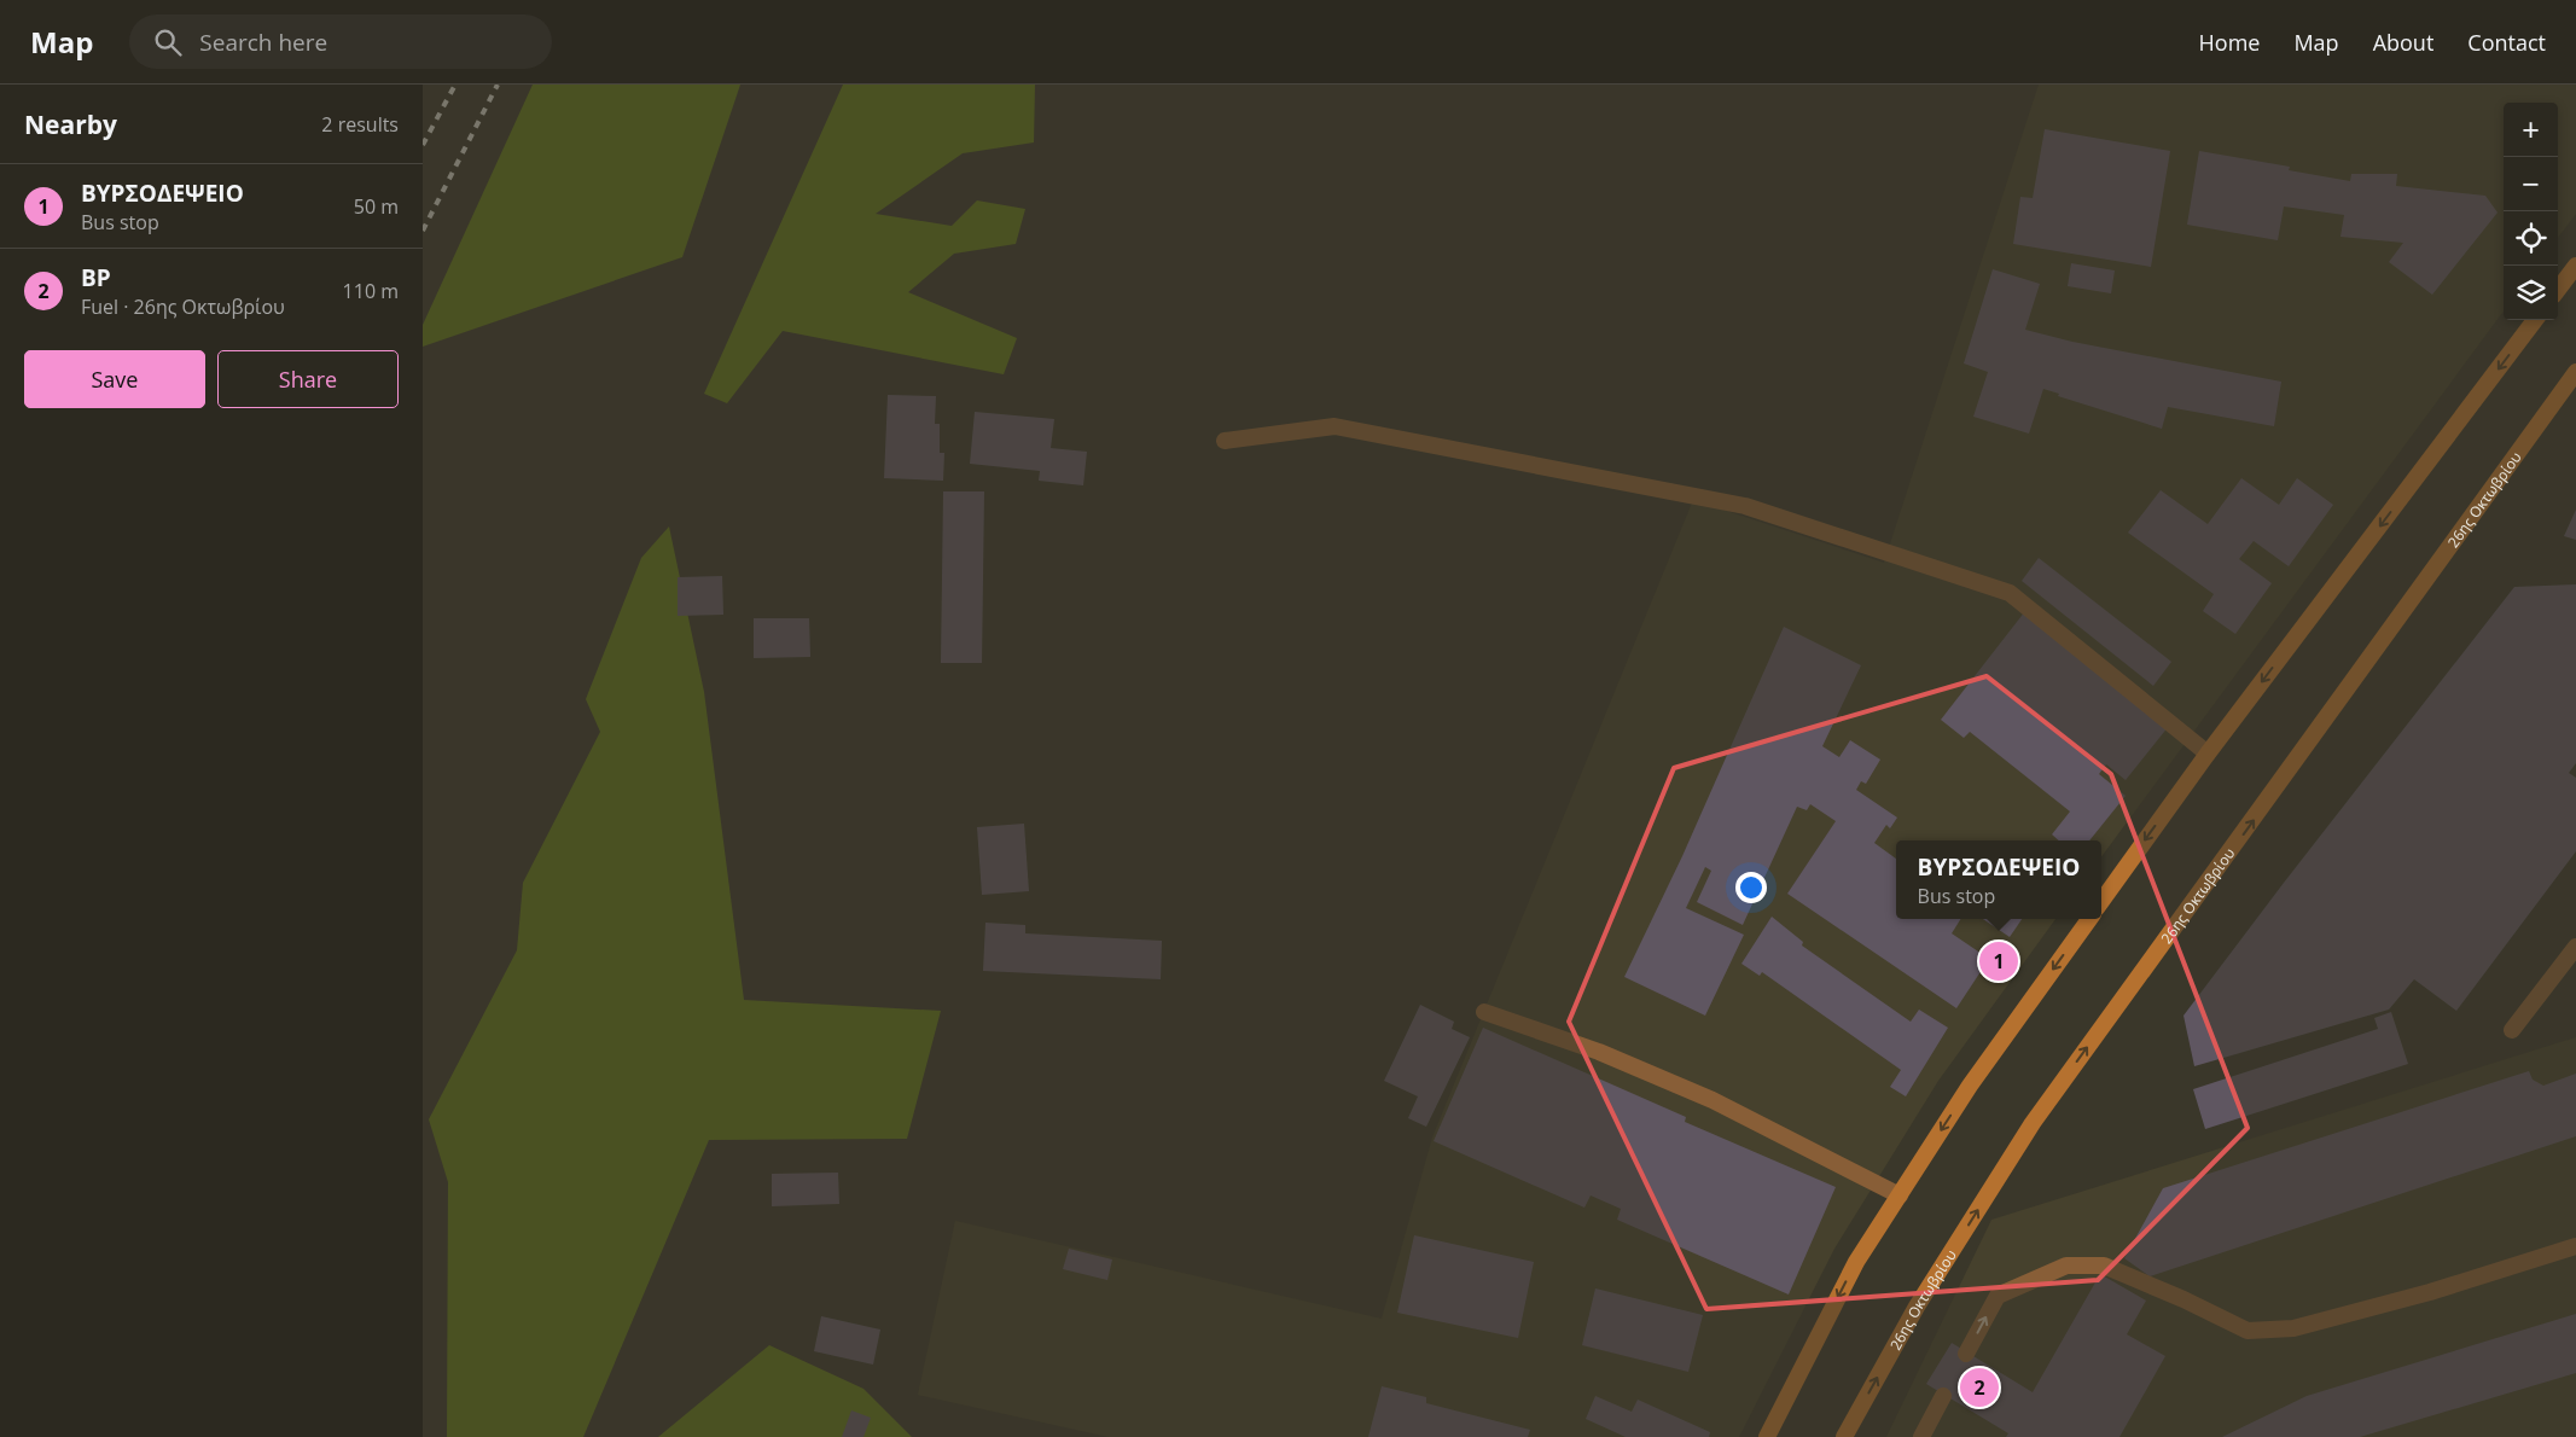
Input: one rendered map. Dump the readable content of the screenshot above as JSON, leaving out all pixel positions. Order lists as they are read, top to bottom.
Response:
{
  "streets": {
    "main road": ["26ης Οκτωβρίου"]
  },
  "page": {
    "header": "Map",
    "search": "Search here",
    "nav": [
      "Home",
      "Map",
      "About",
      "Contact"
    ],
    "heading": ["Nearby", "2 results"],
    "map_buttons": ["+", "−"],
    "list": [
      {
        "mark": "1",
        "name": "ΒΥΡΣΟΔΕΨΕΙΟ",
        "note": "Bus stop",
        "value": "50 m"
      },
      {
        "mark": "2",
        "name": "BP",
        "note": "Fuel · 26ης Οκτωβρίου",
        "value": "110 m"
      }
    ],
    "buttons": ["Save", "Share"],
    "popup": ["ΒΥΡΣΟΔΕΨΕΙΟ", "Bus stop"],
    "pins": ["1", "2"]
  }
}
